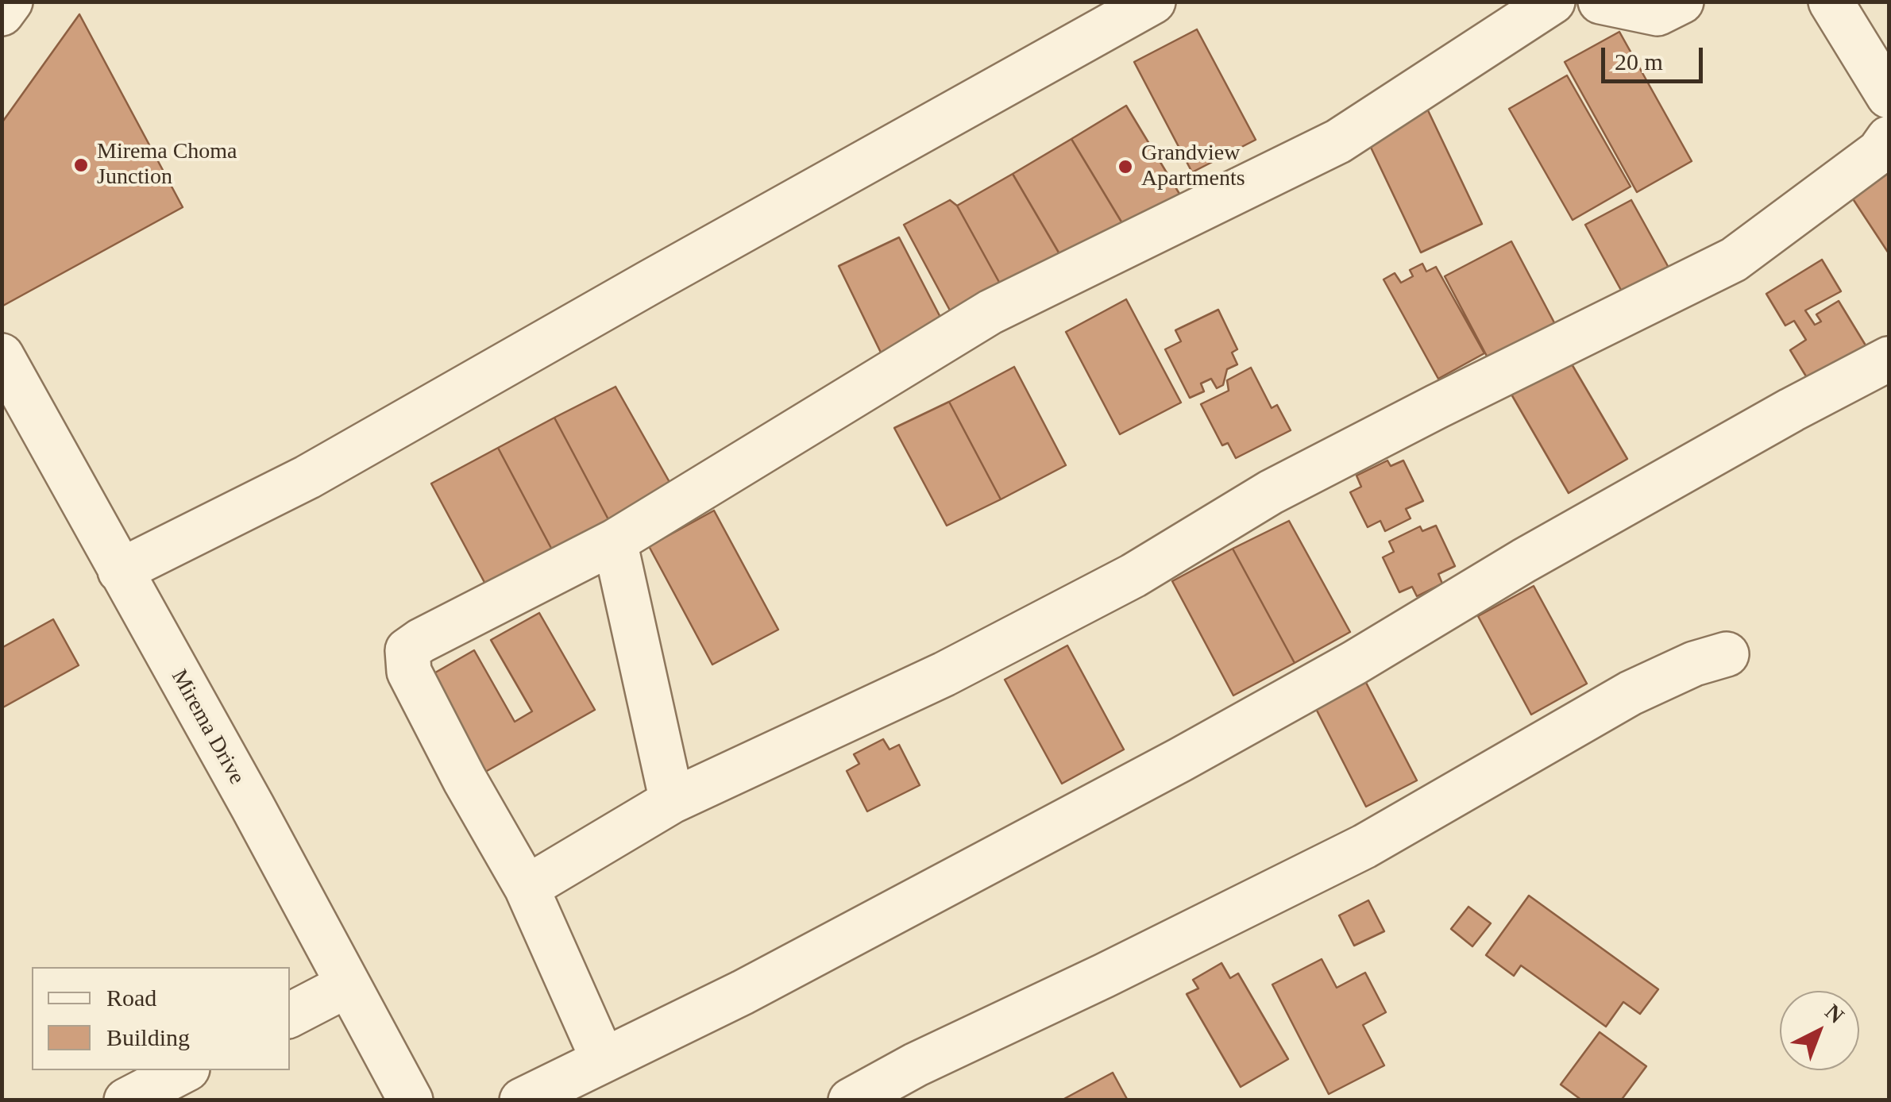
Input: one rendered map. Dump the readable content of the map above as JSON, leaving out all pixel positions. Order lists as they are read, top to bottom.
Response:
{
  "streets": {
    "street": ["Mirema Drive"]
  },
  "places": ["Mirema Choma Junction", "Grandview Apartments"],
  "legend": ["Road", "Building"],
  "scale_bar": "20 m",
  "north": "top right"
}
